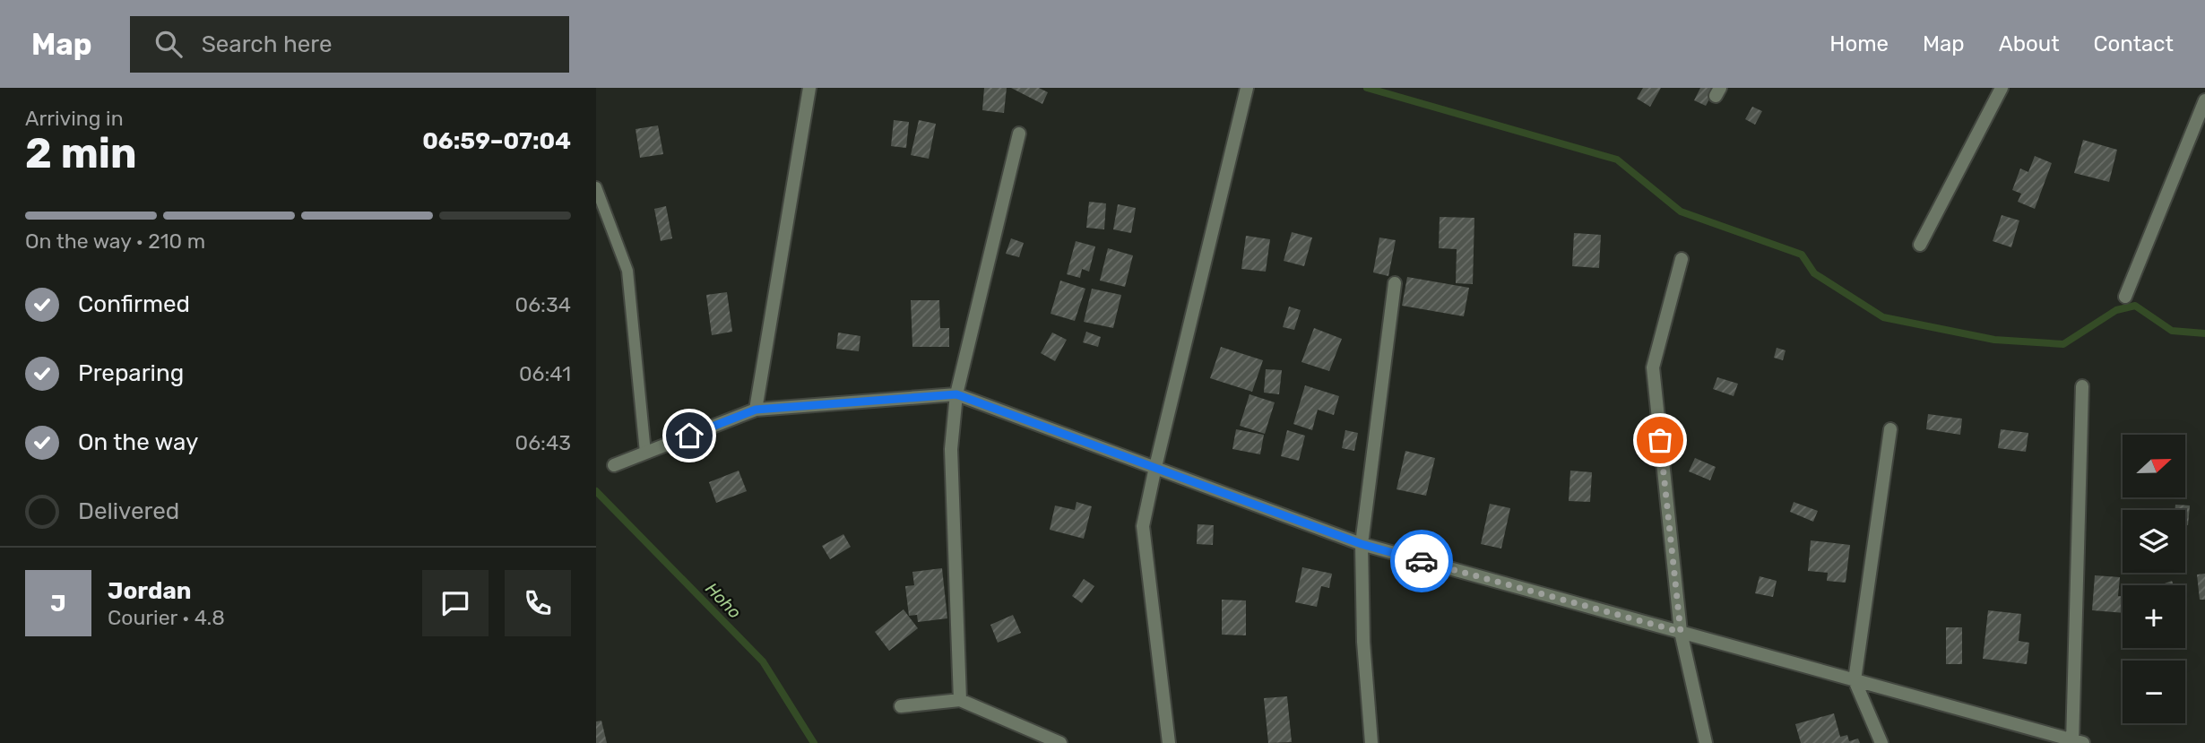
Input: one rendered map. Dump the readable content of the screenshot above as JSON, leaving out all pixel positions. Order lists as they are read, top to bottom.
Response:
{
  "water": ["Hoho"],
  "north": "right",
  "page": {
    "header": "Map",
    "search": "Search here",
    "nav": [
      "Home",
      "Map",
      "About",
      "Contact"
    ],
    "heading": ["2 min", "Arriving in", "06:59–07:04"],
    "panel": ["Jordan", "Courier · 4.8"],
    "bar": "On the way · 210 m",
    "list": [
      ["Confirmed", "06:34"],
      ["Preparing", "06:41"],
      ["On the way", "06:43"],
      "Delivered"
    ],
    "map_buttons": ["+", "−"],
    "round": "J"
  }
}
